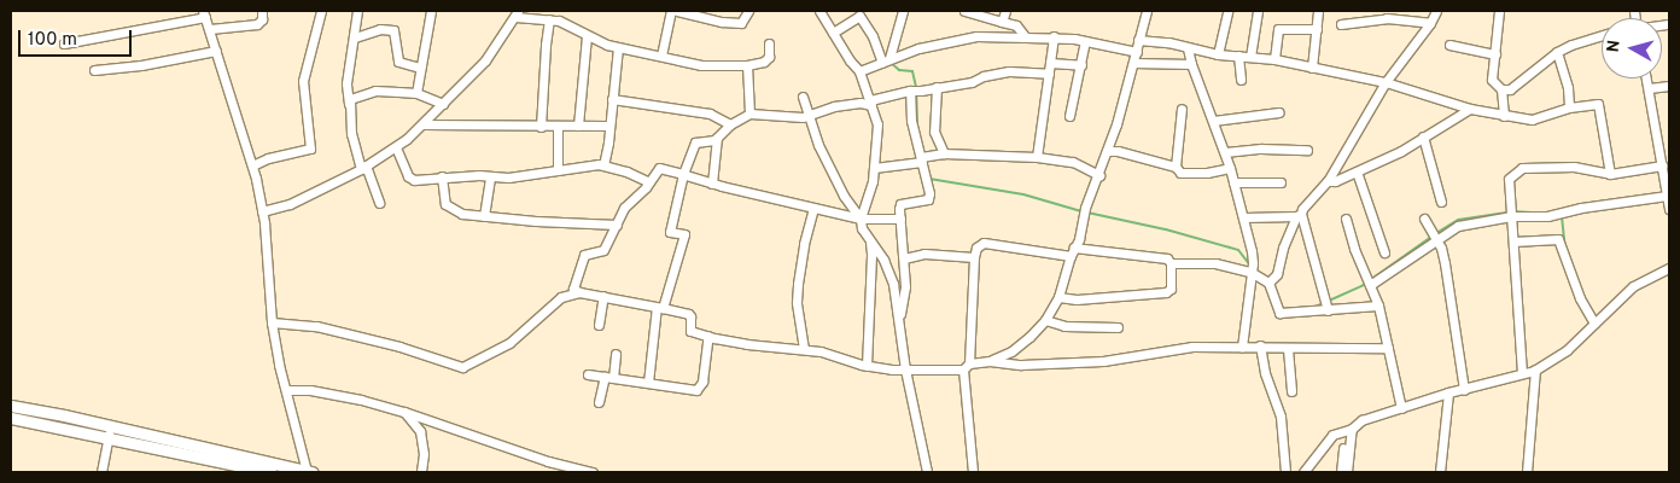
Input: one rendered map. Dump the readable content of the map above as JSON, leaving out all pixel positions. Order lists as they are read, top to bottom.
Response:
{
  "scale_bar": "100 m",
  "north": "left"
}
